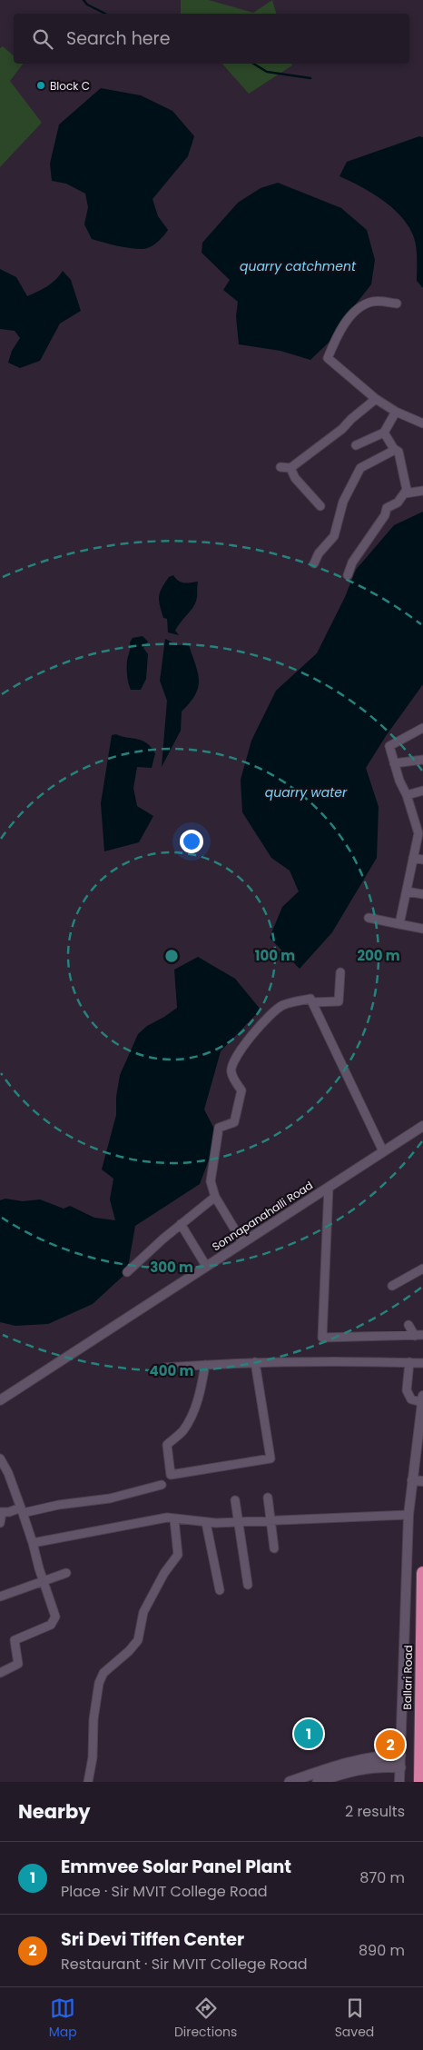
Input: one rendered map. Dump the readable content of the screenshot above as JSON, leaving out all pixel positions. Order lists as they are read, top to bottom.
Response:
{
  "streets": {
    "highway": ["Ballari Road"],
    "street": ["Sonnapanahalli Road"]
  },
  "water": ["quarry catchment", "quarry water"],
  "places": ["Block C"],
  "page": {
    "search": "Search here",
    "pins": ["1", "2"],
    "heading": ["Nearby", "2 results"],
    "list": [
      {
        "mark": "1",
        "name": "Emmvee Solar Panel Plant",
        "note": "Place · Sir MVIT College Road",
        "value": "870 m"
      },
      {
        "mark": "2",
        "name": "Sri Devi Tiffen Center",
        "note": "Restaurant · Sir MVIT College Road",
        "value": "890 m"
      }
    ],
    "nav": ["Map", "Directions", "Saved"]
  },
  "rings": [
    "100 m",
    "200 m",
    "300 m",
    "400 m"
  ]
}
